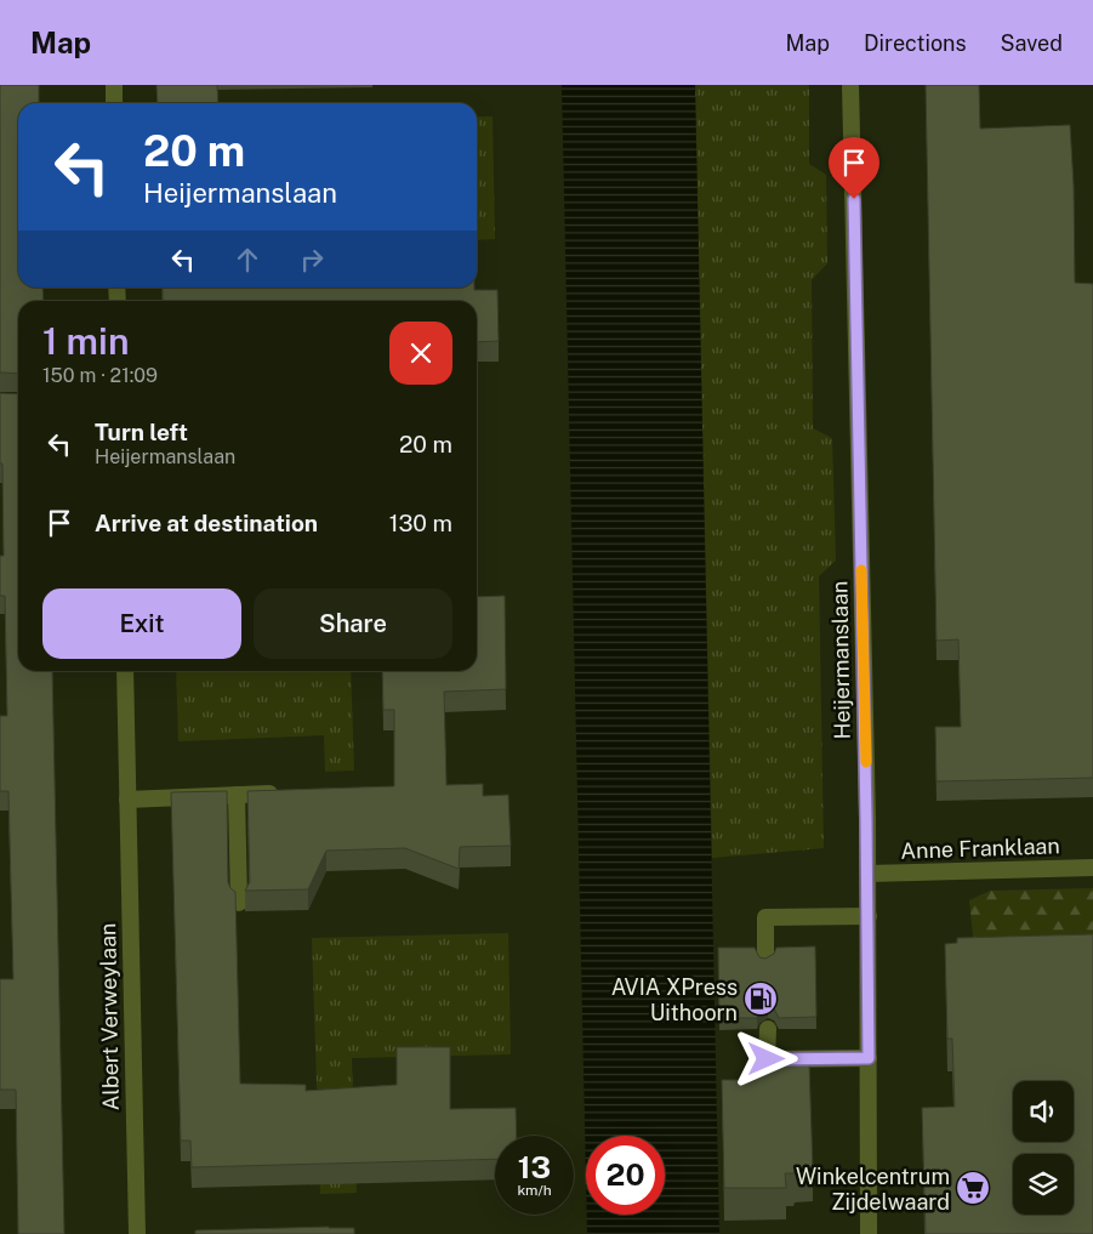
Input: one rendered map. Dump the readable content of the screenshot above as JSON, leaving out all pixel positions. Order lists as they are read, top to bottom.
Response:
{
  "streets": {
    "street": ["Heijermanslaan", "Anne Franklaan", "Albert Verweylaan"]
  },
  "crossings": [
    ["Heijermanslaan", "Anne Franklaan"]
  ],
  "places": {
    "fuel station": ["AVIA XPress Uithoorn"],
    "supermarket": ["Winkelcentrum Zijdelwaard"]
  },
  "page": {
    "header": "Map",
    "nav": ["Map", "Directions", "Saved"],
    "turn": ["20 m", "Heijermanslaan"],
    "heading": ["1 min", "150 m · 21:09"],
    "list": [
      {
        "name": "Turn left",
        "note": "Heijermanslaan",
        "value": "20 m"
      },
      {
        "name": "Arrive at destination",
        "value": "130 m"
      }
    ],
    "buttons": ["Exit", "Share"],
    "speed": "13 km/h",
    "limit": "20"
  }
}
